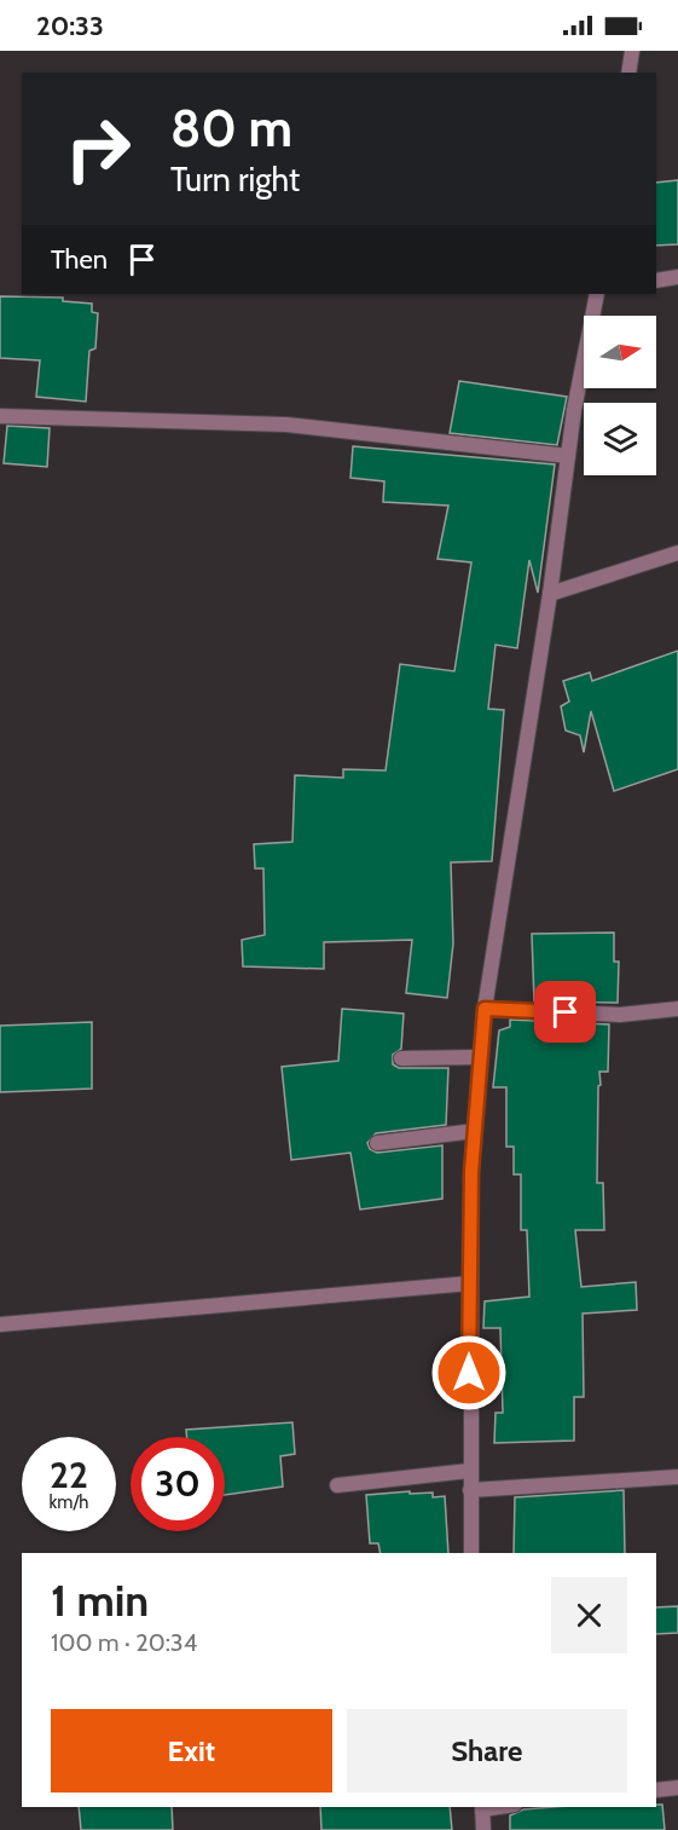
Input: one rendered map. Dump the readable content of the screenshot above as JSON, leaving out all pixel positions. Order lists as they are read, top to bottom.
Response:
{
  "north": "right",
  "page": {
    "status": "20:33",
    "turn": ["80 m", "Turn right"],
    "then": "Then",
    "speed": "22 km/h",
    "limit": "30",
    "heading": ["1 min", "100 m · 20:34"],
    "buttons": ["Exit", "Share"]
  }
}
